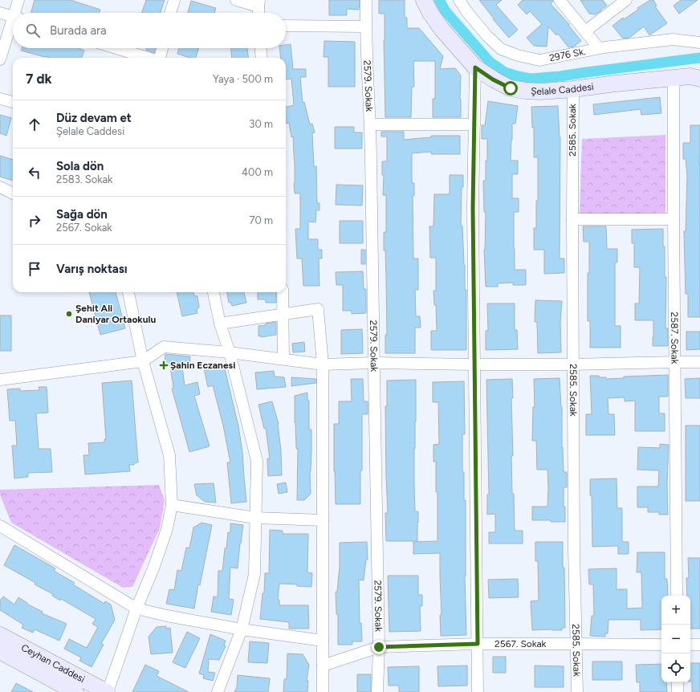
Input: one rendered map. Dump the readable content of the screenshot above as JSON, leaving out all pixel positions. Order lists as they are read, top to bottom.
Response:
{
  "streets": {
    "street": [
      "2976 Sk.",
      "2579. Sokak",
      "Şelale Caddesi",
      "2585. Sokak",
      "2587. Sokak",
      "2567. Sokak",
      "Ceyhan Caddesi"
    ]
  },
  "crossings": [
    ["2579. Sokak", "2567. Sokak"],
    ["Şelale Caddesi", "2585. Sokak"],
    ["Şelale Caddesi", "2587. Sokak"],
    ["2585. Sokak", "2567. Sokak"]
  ],
  "places": {
    "other": ["Şehit Ali Daniyar Ortaokulu"],
    "health": ["Şahin Eczanesi"]
  },
  "page": {
    "search": "Burada ara",
    "heading": ["7 dk", "Yaya · 500 m"],
    "list": [
      ["Düz devam et", "Şelale Caddesi", "30 m"],
      ["Sola dön", "2583. Sokak", "400 m"],
      ["Sağa dön", "2567. Sokak", "70 m"],
      "Varış noktası"
    ],
    "map_buttons": ["+", "−"]
  }
}
